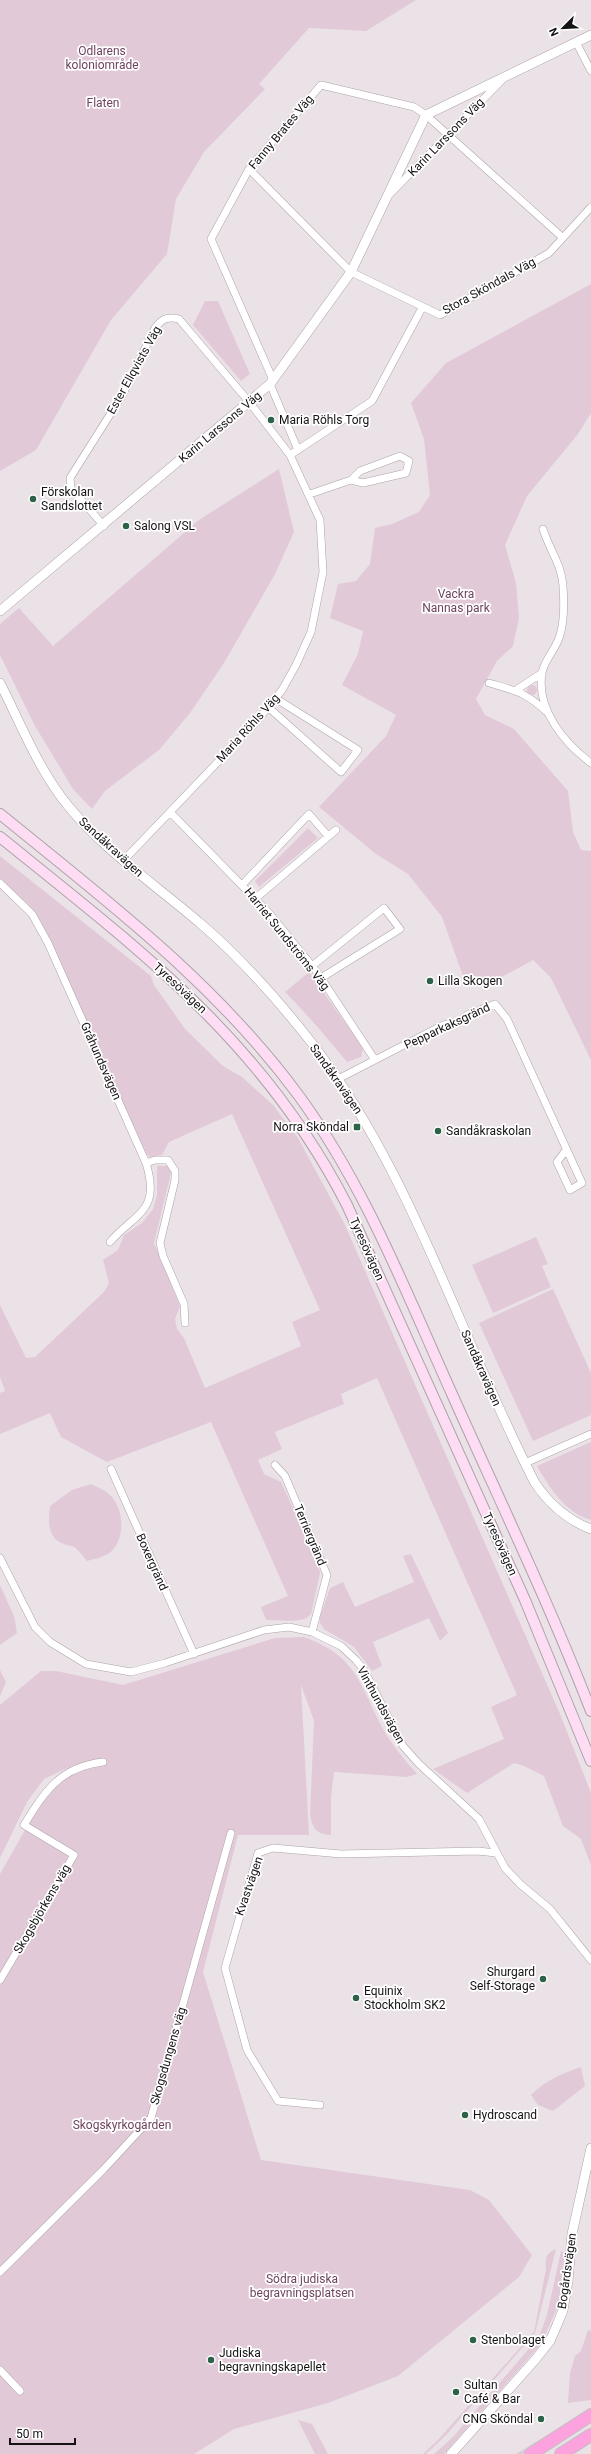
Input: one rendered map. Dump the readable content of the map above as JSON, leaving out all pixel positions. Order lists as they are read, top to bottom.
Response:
{
  "streets": {
    "main road": ["Tyresövägen"],
    "street": [
      "Fanny Brates Väg",
      "Karin Larssons Väg",
      "Stora Sköndals Väg",
      "Ester Ellqvists Väg",
      "Maria Röhls Väg",
      "Sandåkravägen",
      "Harriet Sundströms Väg",
      "Pepparkaksgränd",
      "Gråhundsvägen",
      "Terriergränd",
      "Boxergränd",
      "Vinthundsvägen",
      "Kvastvägen",
      "Skogsbjörkens väg",
      "Skogsdungens väg",
      "Bogårdsvägen"
    ]
  },
  "crossings": [
    ["Fanny Brates Väg", "Karin Larssons Väg"],
    ["Fanny Brates Väg", "Stora Sköndals Väg"],
    ["Karin Larssons Väg", "Stora Sköndals Väg"],
    ["Karin Larssons Väg", "Ester Ellqvists Väg"],
    ["Maria Röhls Väg", "Sandåkravägen"],
    ["Maria Röhls Väg", "Harriet Sundströms Väg"],
    ["Sandåkravägen", "Pepparkaksgränd"],
    ["Harriet Sundströms Väg", "Pepparkaksgränd"],
    ["Terriergränd", "Vinthundsvägen"],
    ["Boxergränd", "Vinthundsvägen"],
    ["Vinthundsvägen", "Kvastvägen"]
  ],
  "parks": [
    "Odlarens koloniområde",
    "Flaten",
    "Vackra Nannas park",
    "Skogskyrkogården",
    "Södra judiska begravningsplatsen"
  ],
  "places": {
    "other": [
      "Maria Röhls Torg",
      "Förskolan Sandslottet",
      "Salong VSL",
      "Lilla Skogen",
      "Sandåkraskolan",
      "Shurgard Self-Storage",
      "Equinix Stockholm SK2",
      "Hydroscand",
      "Stenbolaget",
      "Judiska begravningskapellet",
      "Sultan Café & Bar",
      "CNG Sköndal"
    ],
    "transit": ["Norra Sköndal"]
  },
  "scale_bar": "50 m",
  "north": "bottom left"
}
